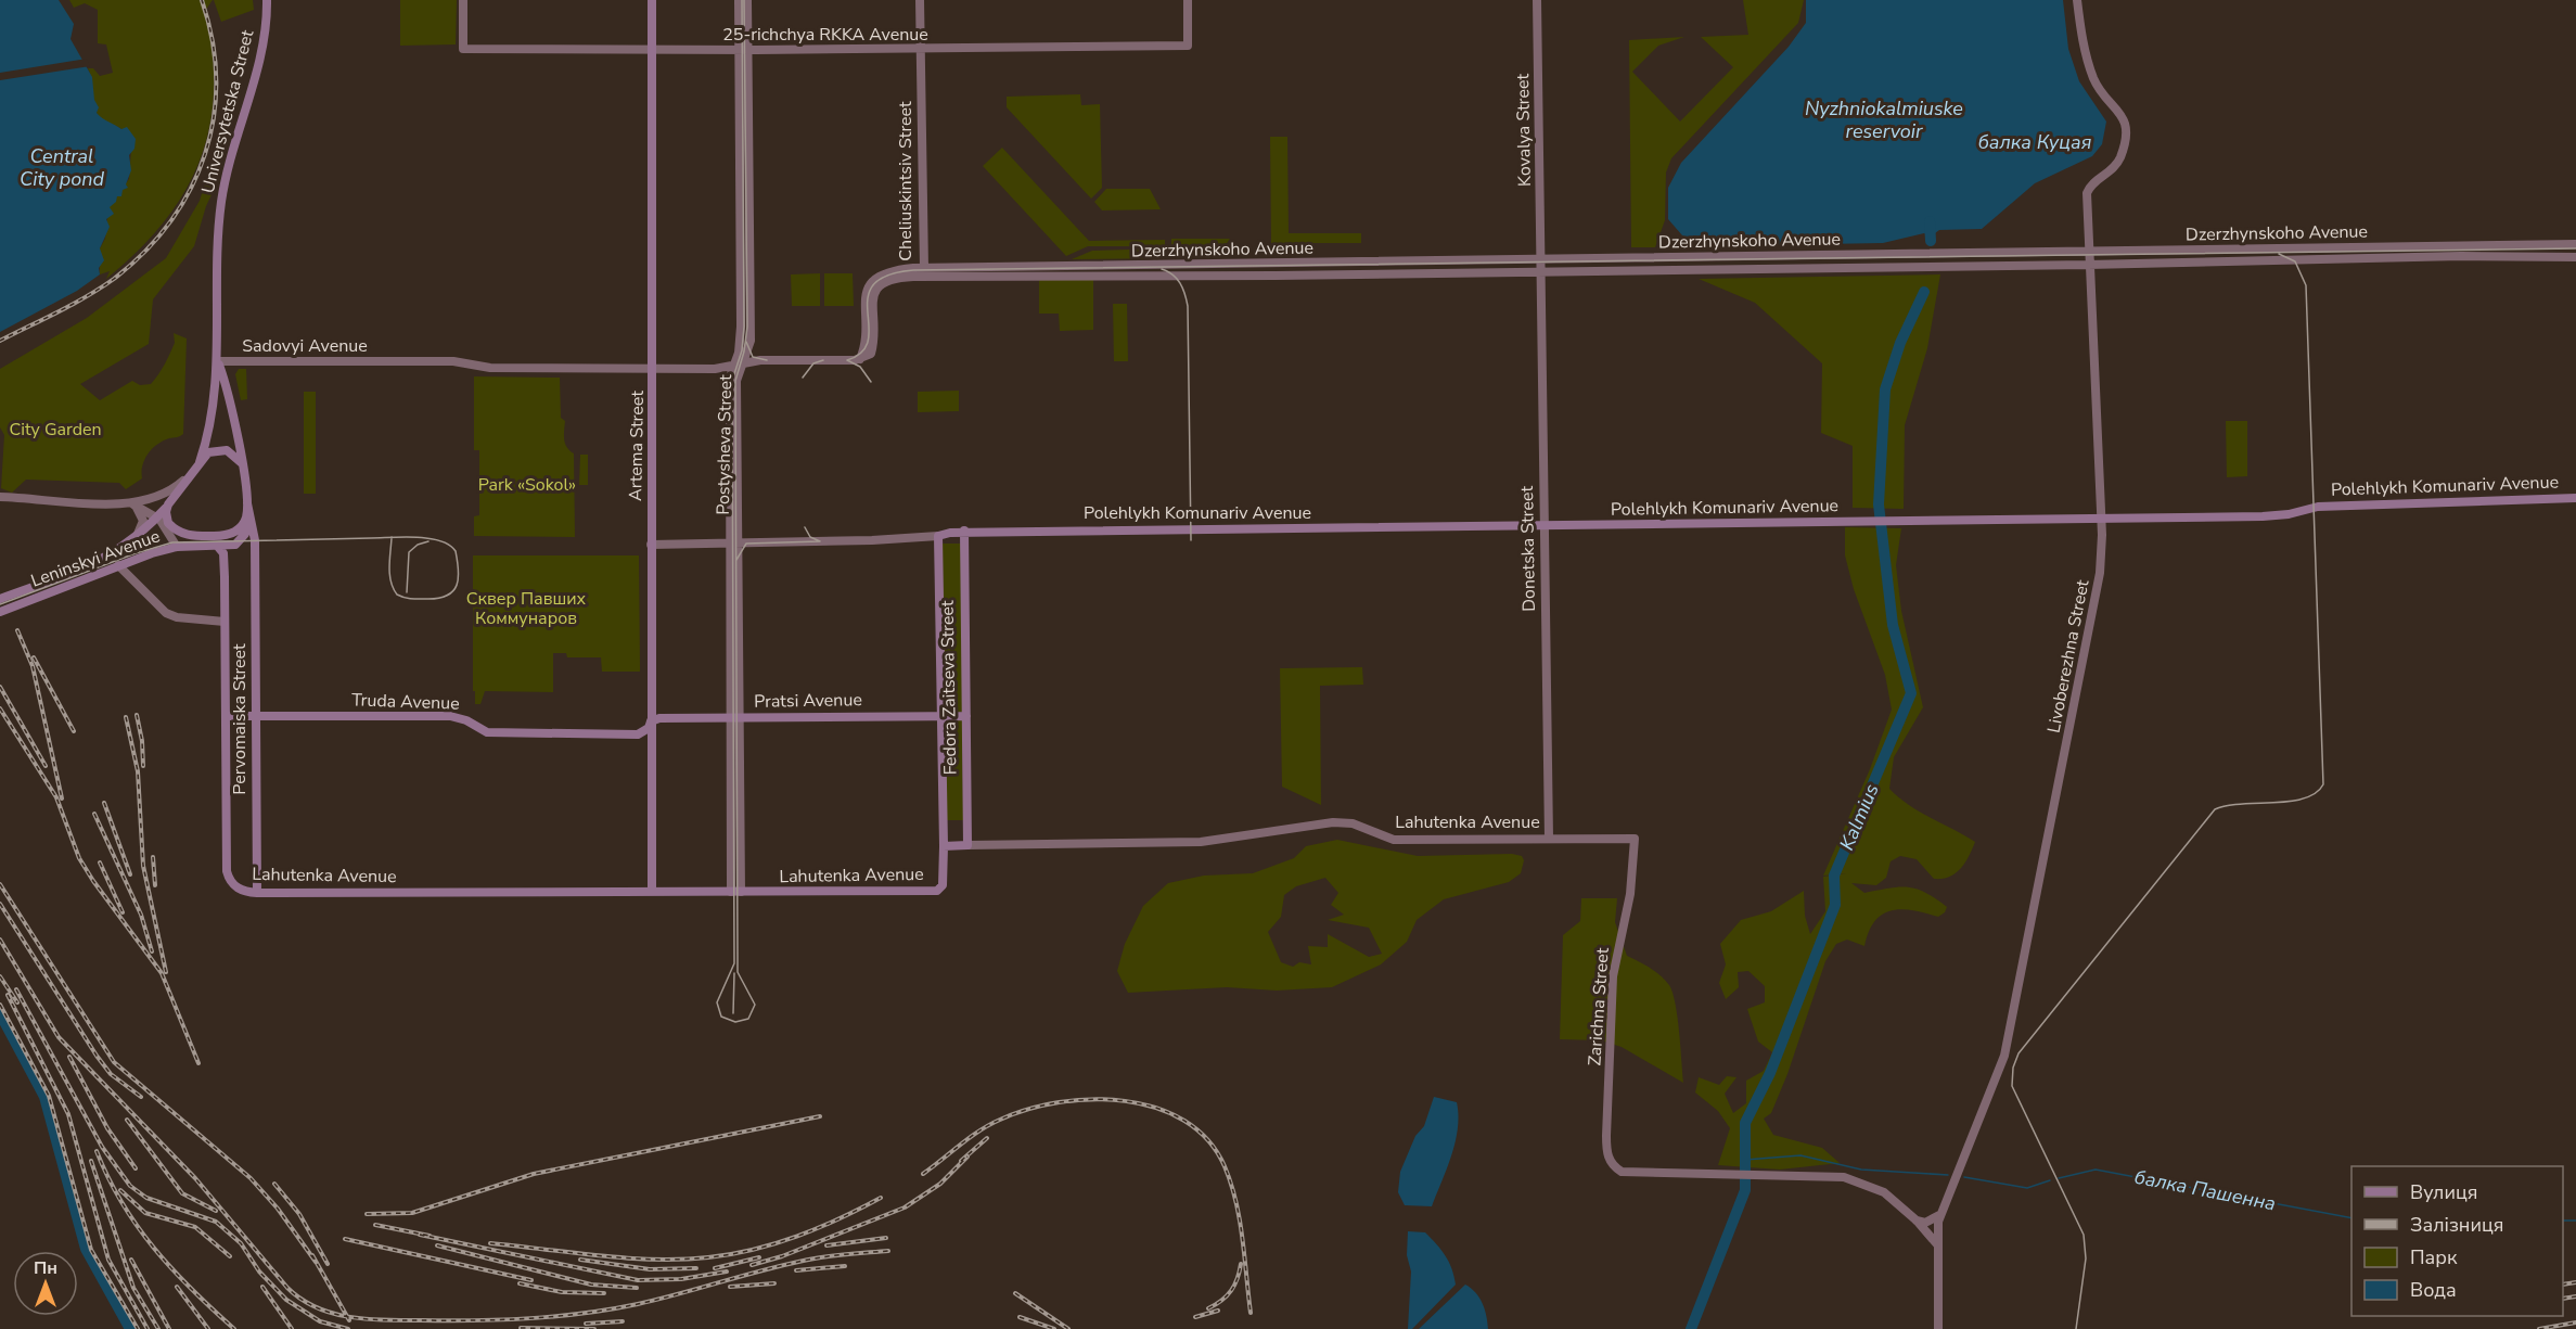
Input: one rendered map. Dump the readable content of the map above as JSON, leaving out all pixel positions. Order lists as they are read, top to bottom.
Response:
{
  "streets": {
    "main road": [
      "Universytetska Street",
      "Artema Street",
      "Polehlykh Komunariv Avenue",
      "Leninskyi Avenue",
      "Fedora Zaitseva Street",
      "Pratsi Avenue",
      "Truda Avenue",
      "Pervomaiska Street",
      "Lahutenka Avenue"
    ],
    "street": [
      "25-richchya RKKA Avenue",
      "Kovalya Street",
      "Cheliuskintsiv Street",
      "Dzerzhynskoho Avenue",
      "Sadovyi Avenue",
      "Postysheva Street",
      "Donetska Street",
      "Livoberezhna Street",
      "Zarichna Street"
    ]
  },
  "crossings": [
    ["25-richchya RKKA Avenue", "Cheliuskintsiv Street"],
    ["25-richchya RKKA Avenue", "Postysheva Street"],
    ["25-richchya RKKA Avenue", "Artema Street"],
    ["Universytetska Street", "Sadovyi Avenue"],
    ["Universytetska Street", "Leninskyi Avenue"],
    ["Universytetska Street", "Pervomaiska Street"],
    ["Kovalya Street", "Dzerzhynskoho Avenue"],
    ["Kovalya Street", "Donetska Street"],
    ["Cheliuskintsiv Street", "Dzerzhynskoho Avenue"],
    ["Cheliuskintsiv Street", "Sadovyi Avenue"],
    ["Dzerzhynskoho Avenue", "Donetska Street"],
    ["Dzerzhynskoho Avenue", "Livoberezhna Street"],
    ["Sadovyi Avenue", "Postysheva Street"],
    ["Sadovyi Avenue", "Artema Street"],
    ["Postysheva Street", "Polehlykh Komunariv Avenue"],
    ["Postysheva Street", "Pratsi Avenue"],
    ["Postysheva Street", "Lahutenka Avenue"],
    ["Artema Street", "Pratsi Avenue"],
    ["Artema Street", "Truda Avenue"],
    ["Artema Street", "Lahutenka Avenue"],
    ["Polehlykh Komunariv Avenue", "Donetska Street"],
    ["Polehlykh Komunariv Avenue", "Livoberezhna Street"],
    ["Polehlykh Komunariv Avenue", "Fedora Zaitseva Street"],
    ["Donetska Street", "Lahutenka Avenue"],
    ["Leninskyi Avenue", "Pervomaiska Street"],
    ["Fedora Zaitseva Street", "Pratsi Avenue"],
    ["Fedora Zaitseva Street", "Lahutenka Avenue"],
    ["Pratsi Avenue", "Truda Avenue"],
    ["Truda Avenue", "Pervomaiska Street"],
    ["Pervomaiska Street", "Lahutenka Avenue"],
    ["Lahutenka Avenue", "Zarichna Street"]
  ],
  "water": [
    "Nyzhniokalmiuske reservoir",
    "балка Куцая",
    "Central City pond",
    "Kalmius",
    "балка Пашенна"
  ],
  "parks": ["City Garden", "Park «Sokol»", "Сквер Павших Коммунаров"],
  "legend": [
    "Вулиця",
    "Залізниця",
    "Парк",
    "Вода"
  ],
  "north": "top"
}
